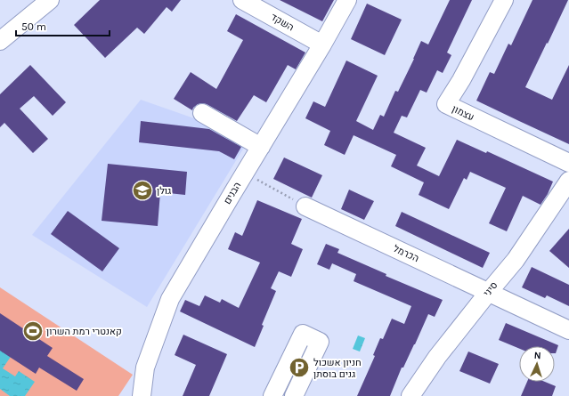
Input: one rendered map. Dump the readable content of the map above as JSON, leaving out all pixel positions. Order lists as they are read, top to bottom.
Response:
{
  "streets": {
    "street": [
      "השקד",
      "עצמון",
      "הבנים",
      "הכרמל",
      "סיני"
    ]
  },
  "crossings": [
    ["השקד", "הבנים"],
    ["הכרמל", "סיני"]
  ],
  "places": {
    "school or university": ["גולן"],
    "sports": ["קאנטרי רמת השרון"],
    "parking": ["חניון אשכול גנים בוסתן"]
  },
  "scale_bar": "50 m",
  "north": "top"
}
